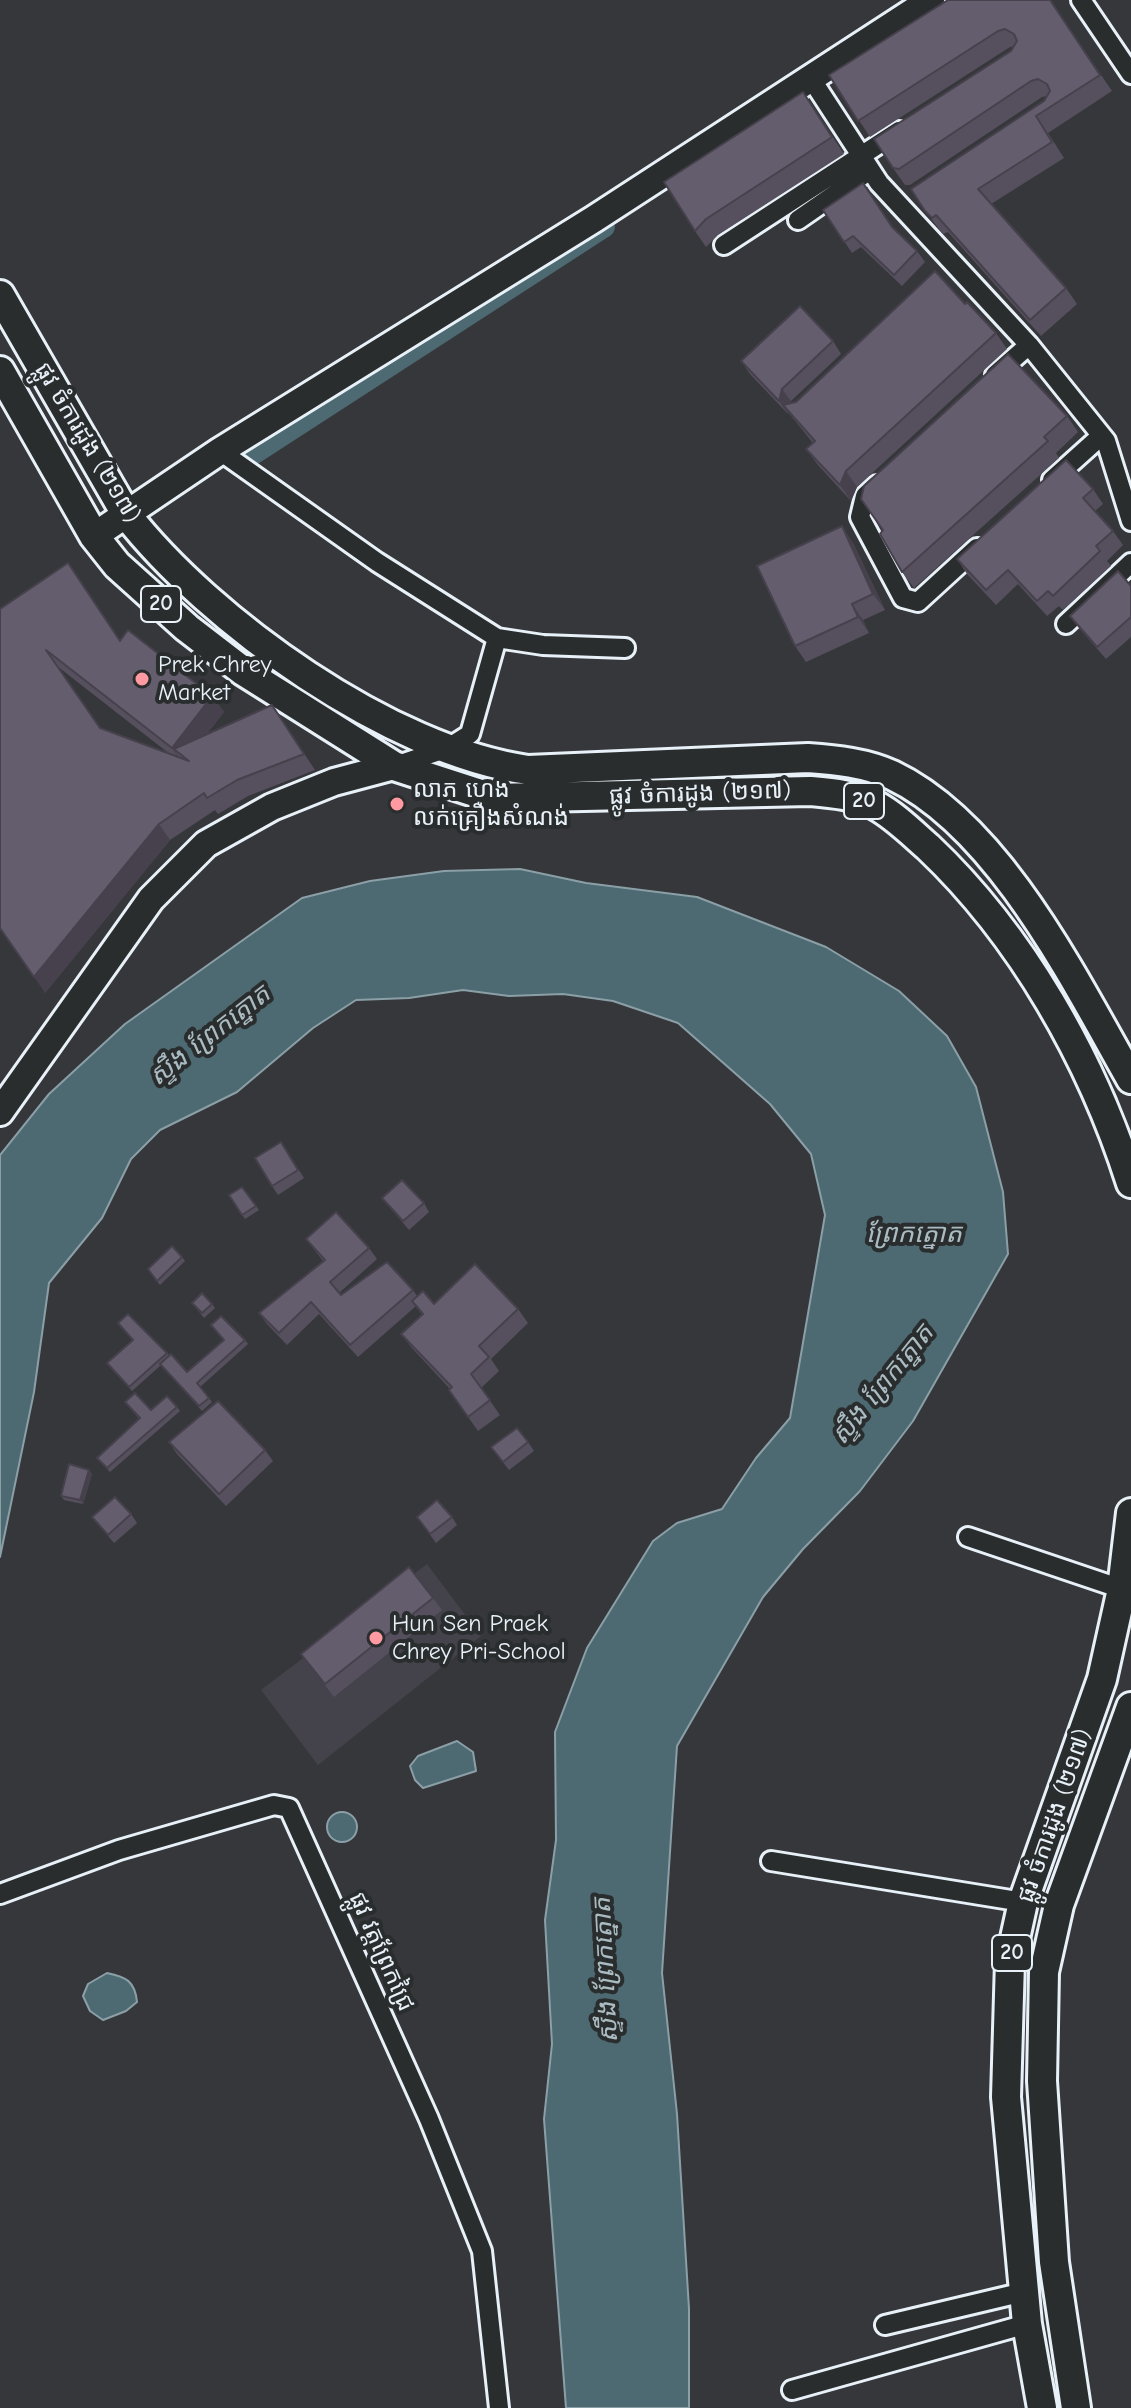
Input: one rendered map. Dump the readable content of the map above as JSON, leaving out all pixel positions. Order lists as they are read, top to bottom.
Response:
{
  "streets": {
    "main road": ["ផ្លូវ ចំការដូង (២១៧)", "20"],
    "street": ["ផ្លូវ វត្តព្រែកជ្រៃ"]
  },
  "water": ["ស្ទឹង ព្រែកត្នោត", "ព្រែកត្នោត"],
  "places": ["Prek Chrey Market", "លាភ ហេង លក់គ្រឿងសំណង់", "Hun Sen Praek Chrey Pri-School"]
}
